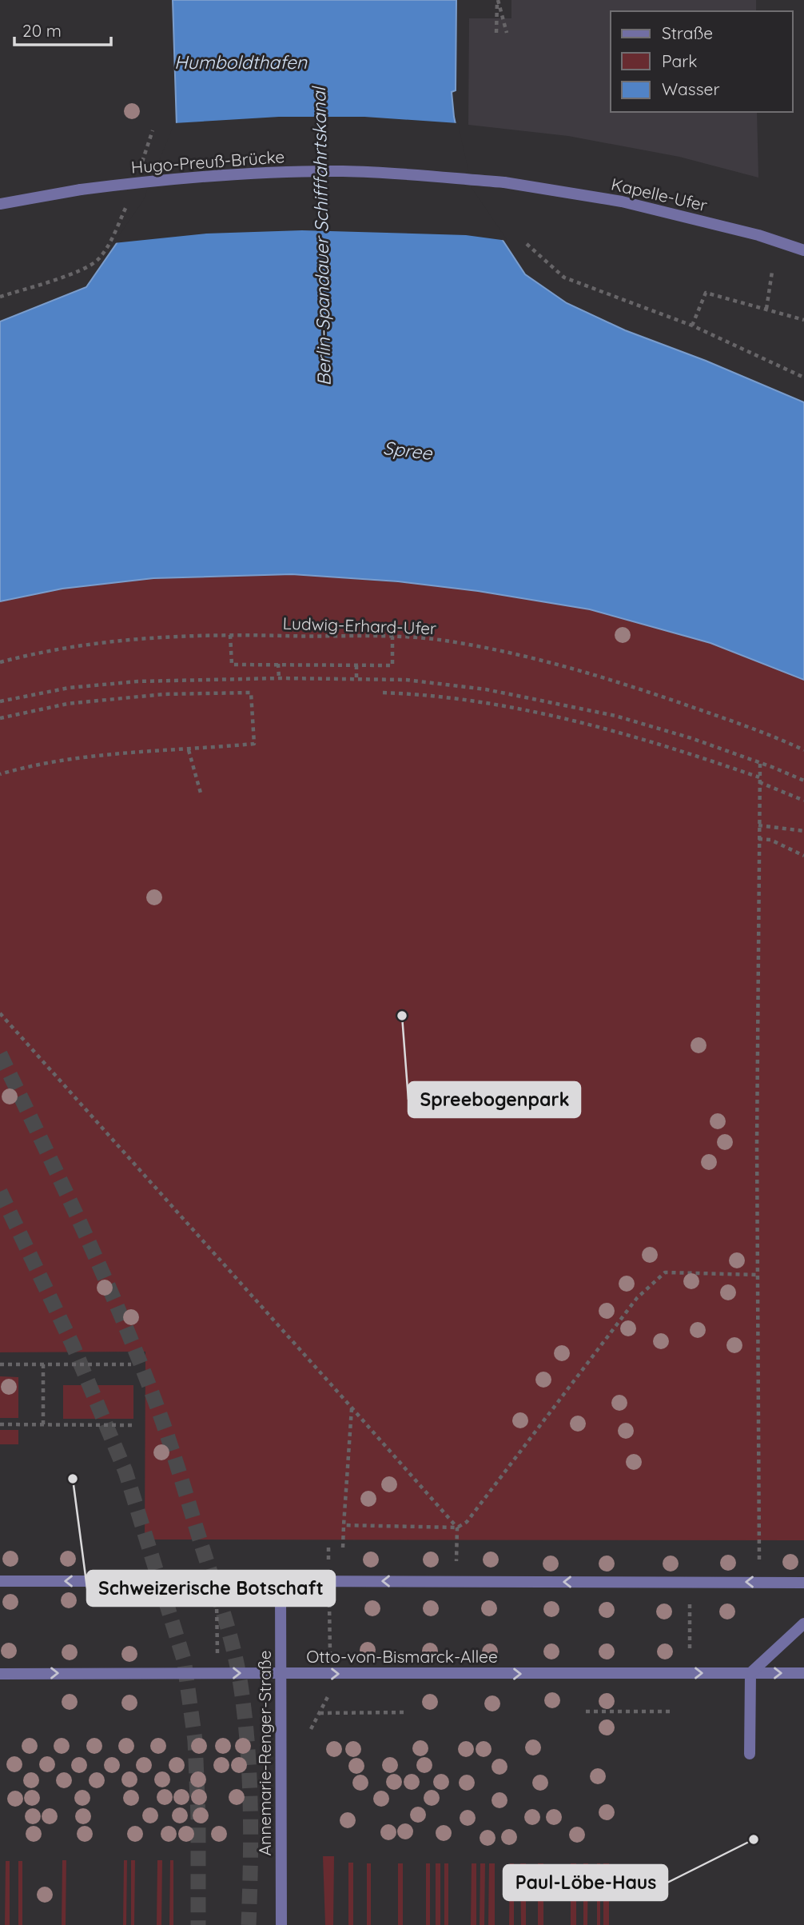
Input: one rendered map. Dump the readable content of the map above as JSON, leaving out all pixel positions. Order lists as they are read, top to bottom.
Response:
{
  "streets": {
    "street": [
      "Hugo-Preuß-Brücke",
      "Kapelle-Ufer",
      "Otto-von-Bismarck-Allee",
      "Annemarie-Renger-Straße"
    ],
    "path": ["Ludwig-Erhard-Ufer"]
  },
  "crossings": [
    ["Hugo-Preuß-Brücke", "Kapelle-Ufer"],
    ["Otto-von-Bismarck-Allee", "Annemarie-Renger-Straße"]
  ],
  "water": ["Humboldthafen", "Berlin-Spandauer Schifffahrtskanal", "Spree"],
  "places": ["Spreebogenpark", "Schweizerische Botschaft", "Paul-Löbe-Haus"],
  "legend": ["Straße", "Park", "Wasser"],
  "scale_bar": "20 m"
}
